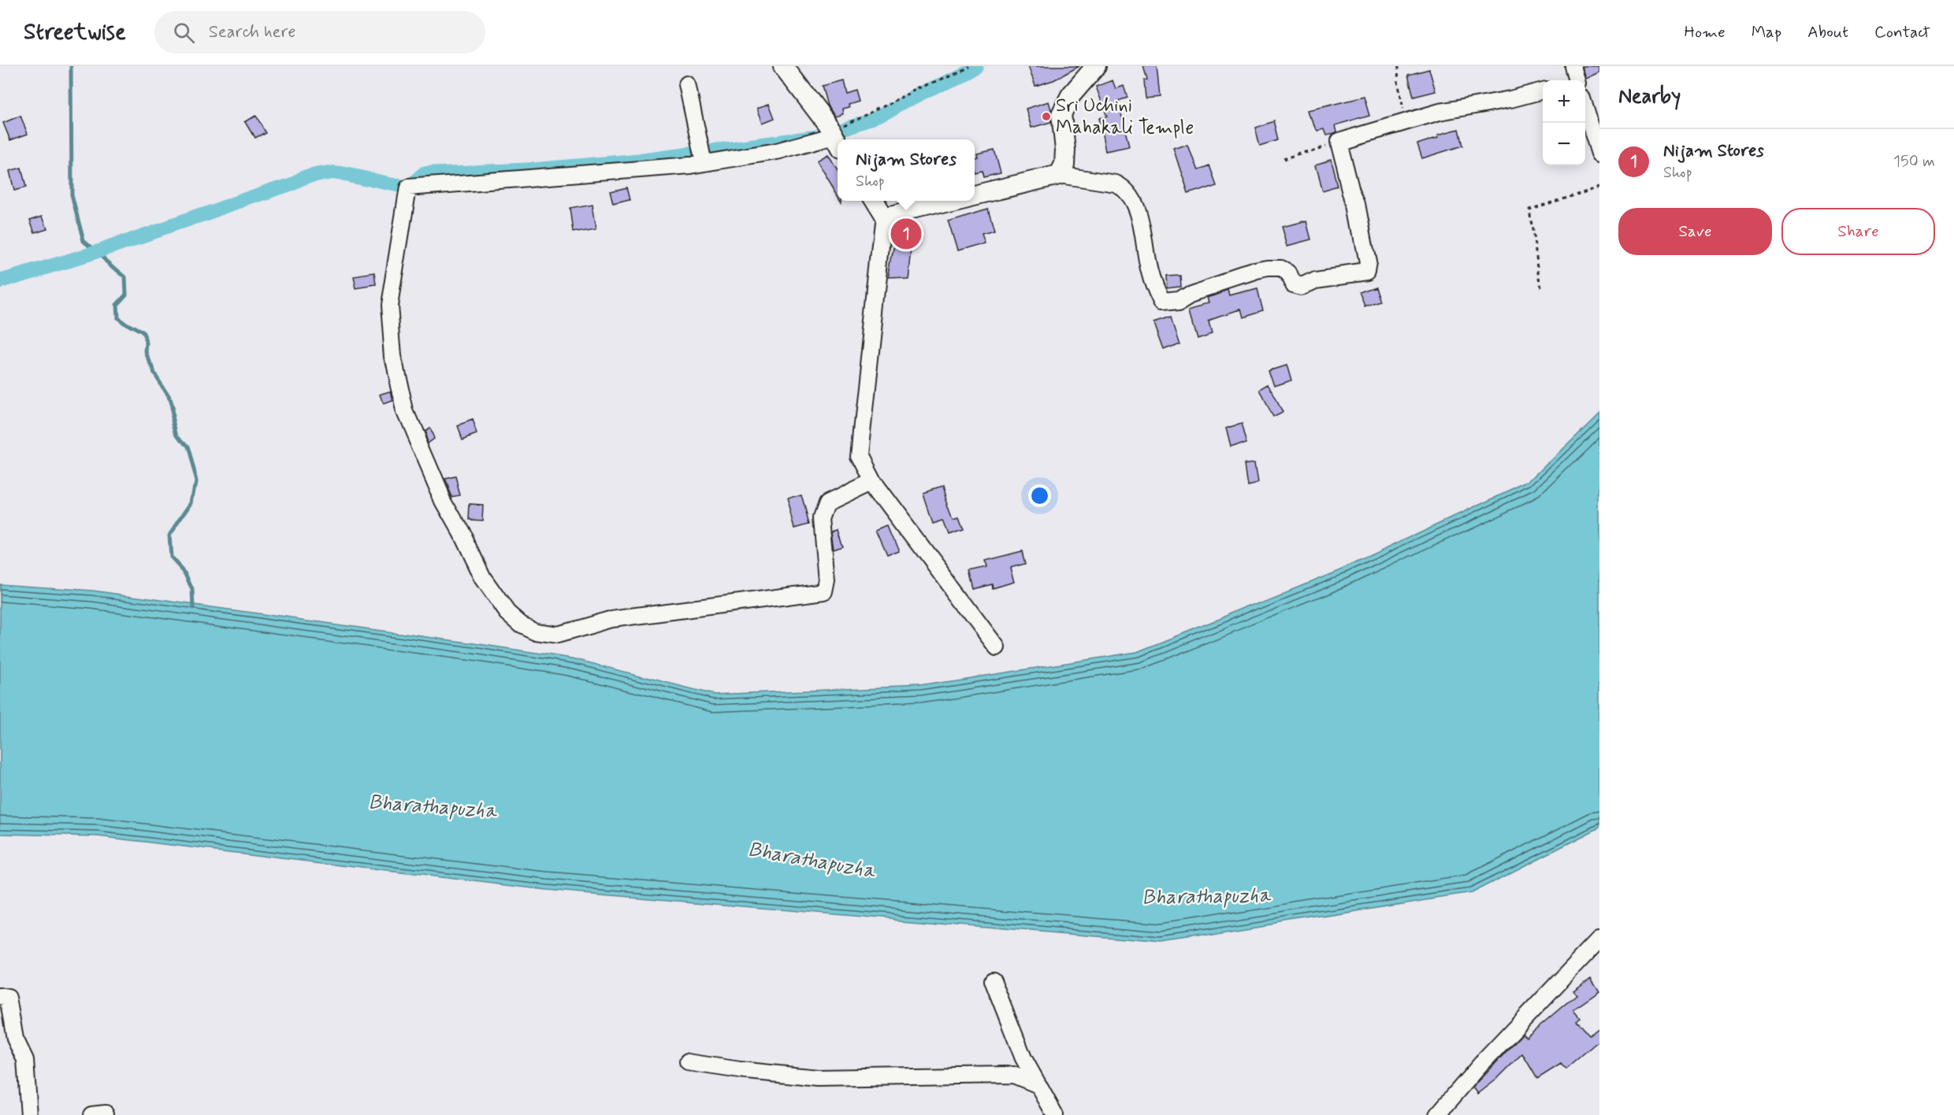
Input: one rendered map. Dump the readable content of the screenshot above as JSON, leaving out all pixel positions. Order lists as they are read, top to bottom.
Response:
{
  "water": ["Bharathapuzha"],
  "places": ["Sri Uchini Mahakali Temple"],
  "page": {
    "header": "Streetwise",
    "search": "Search here",
    "nav": [
      "Home",
      "Map",
      "About",
      "Contact"
    ],
    "heading": "Nearby",
    "map_buttons": ["+", "−"],
    "list": [
      {
        "mark": "1",
        "name": "Nijam Stores",
        "note": "Shop",
        "value": "150 m"
      }
    ],
    "popup": ["Nijam Stores", "Shop"],
    "buttons": ["Save", "Share"],
    "pins": "1"
  }
}
